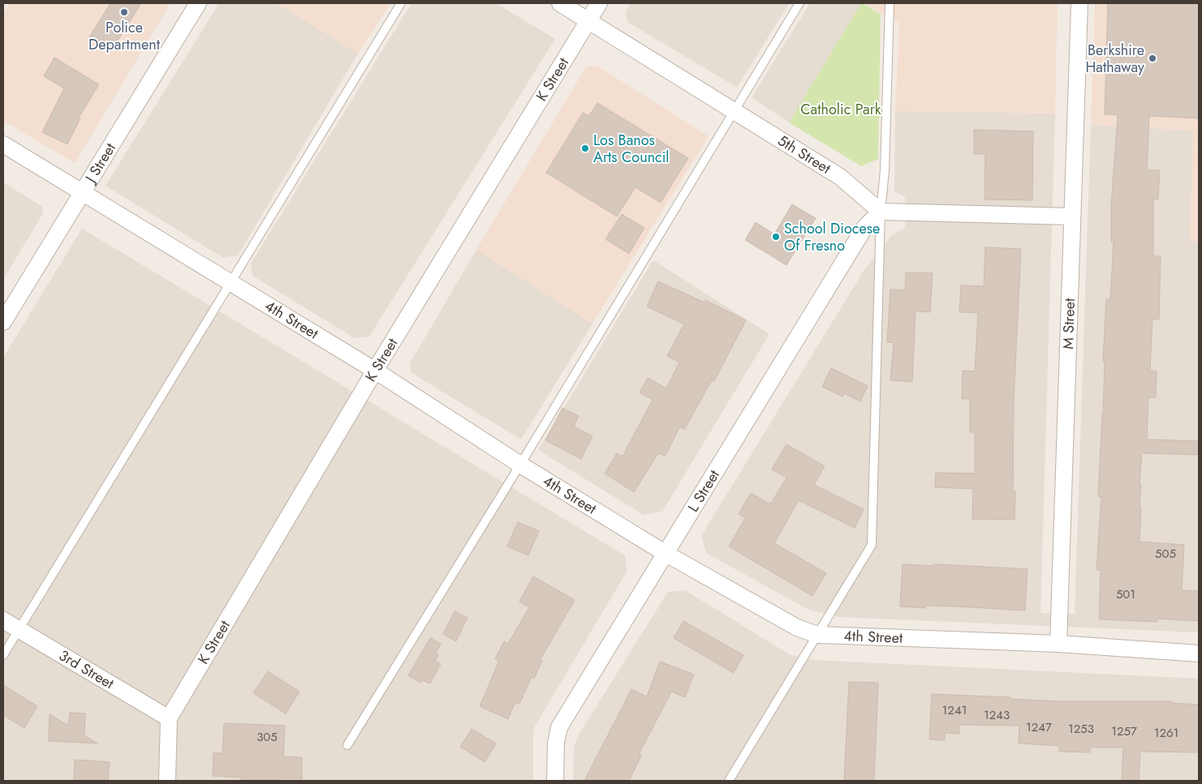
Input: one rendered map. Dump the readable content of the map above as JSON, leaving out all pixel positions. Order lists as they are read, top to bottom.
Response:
{
  "streets": {
    "street": [
      "K Street",
      "5th Street",
      "J Street",
      "4th Street",
      "M Street",
      "L Street",
      "3rd Street"
    ]
  },
  "crossings": [
    ["K Street", "5th Street"],
    ["K Street", "4th Street"],
    ["K Street", "3rd Street"],
    ["5th Street", "L Street"],
    ["J Street", "4th Street"],
    ["4th Street", "M Street"],
    ["4th Street", "L Street"]
  ],
  "parks": ["Catholic Park"],
  "places": [
    "Police Department",
    "Berkshire Hathaway",
    "Los Banos Arts Council",
    "School Diocese Of Fresno"
  ],
  "house_numbers": [
    "505",
    "501",
    "1241",
    "1243",
    "1247",
    "1253",
    "1257",
    "1261",
    "305"
  ]
}
